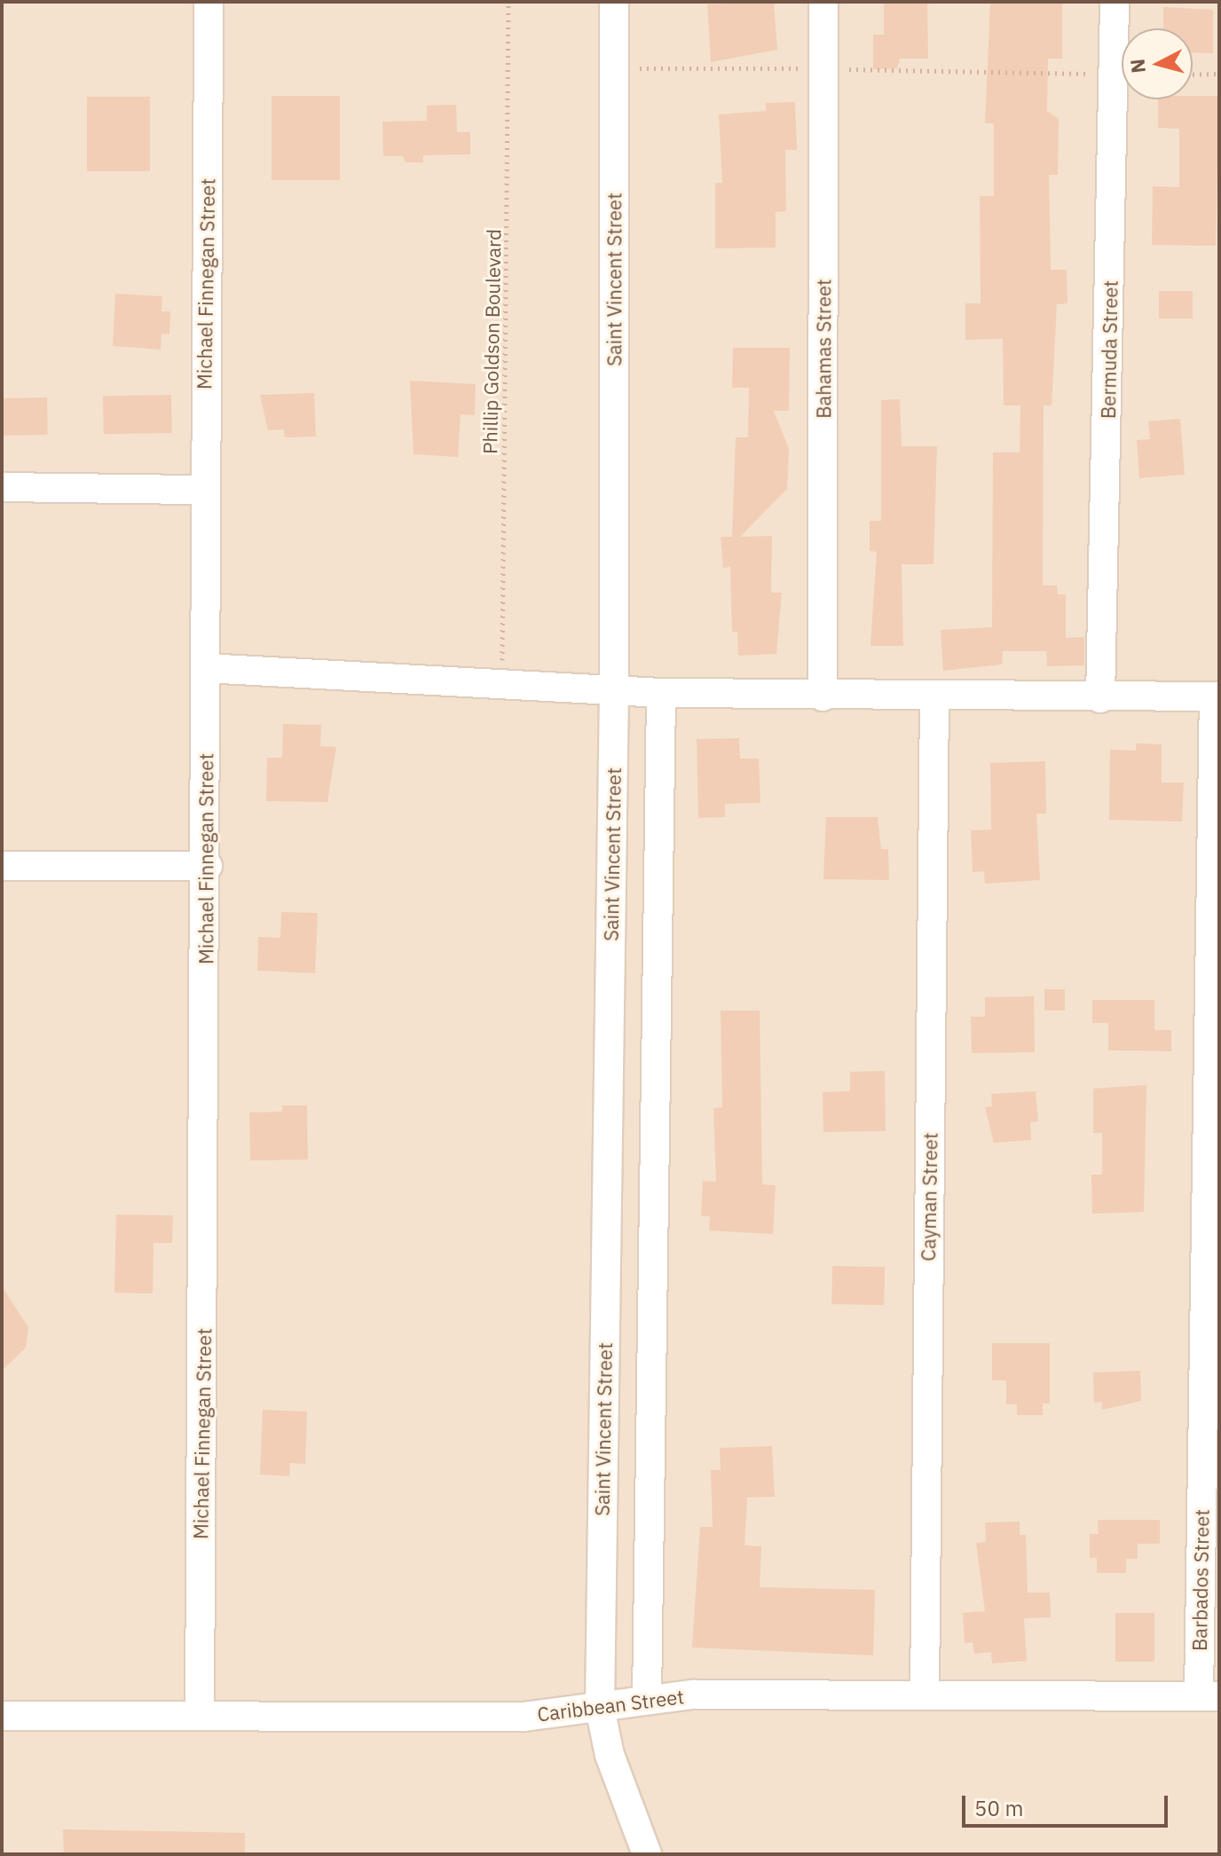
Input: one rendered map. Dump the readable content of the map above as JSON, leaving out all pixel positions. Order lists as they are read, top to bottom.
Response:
{
  "streets": {
    "street": [
      "Saint Vincent Street",
      "Michael Finnegan Street",
      "Bahamas Street",
      "Bermuda Street",
      "Cayman Street",
      "Barbados Street",
      "Caribbean Street"
    ],
    "path": ["Phillip Goldson Boulevard"]
  },
  "crossings": [
    ["Saint Vincent Street", "Caribbean Street"],
    ["Michael Finnegan Street", "Caribbean Street"],
    ["Cayman Street", "Caribbean Street"],
    ["Barbados Street", "Caribbean Street"]
  ],
  "scale_bar": "50 m",
  "north": "left"
}
